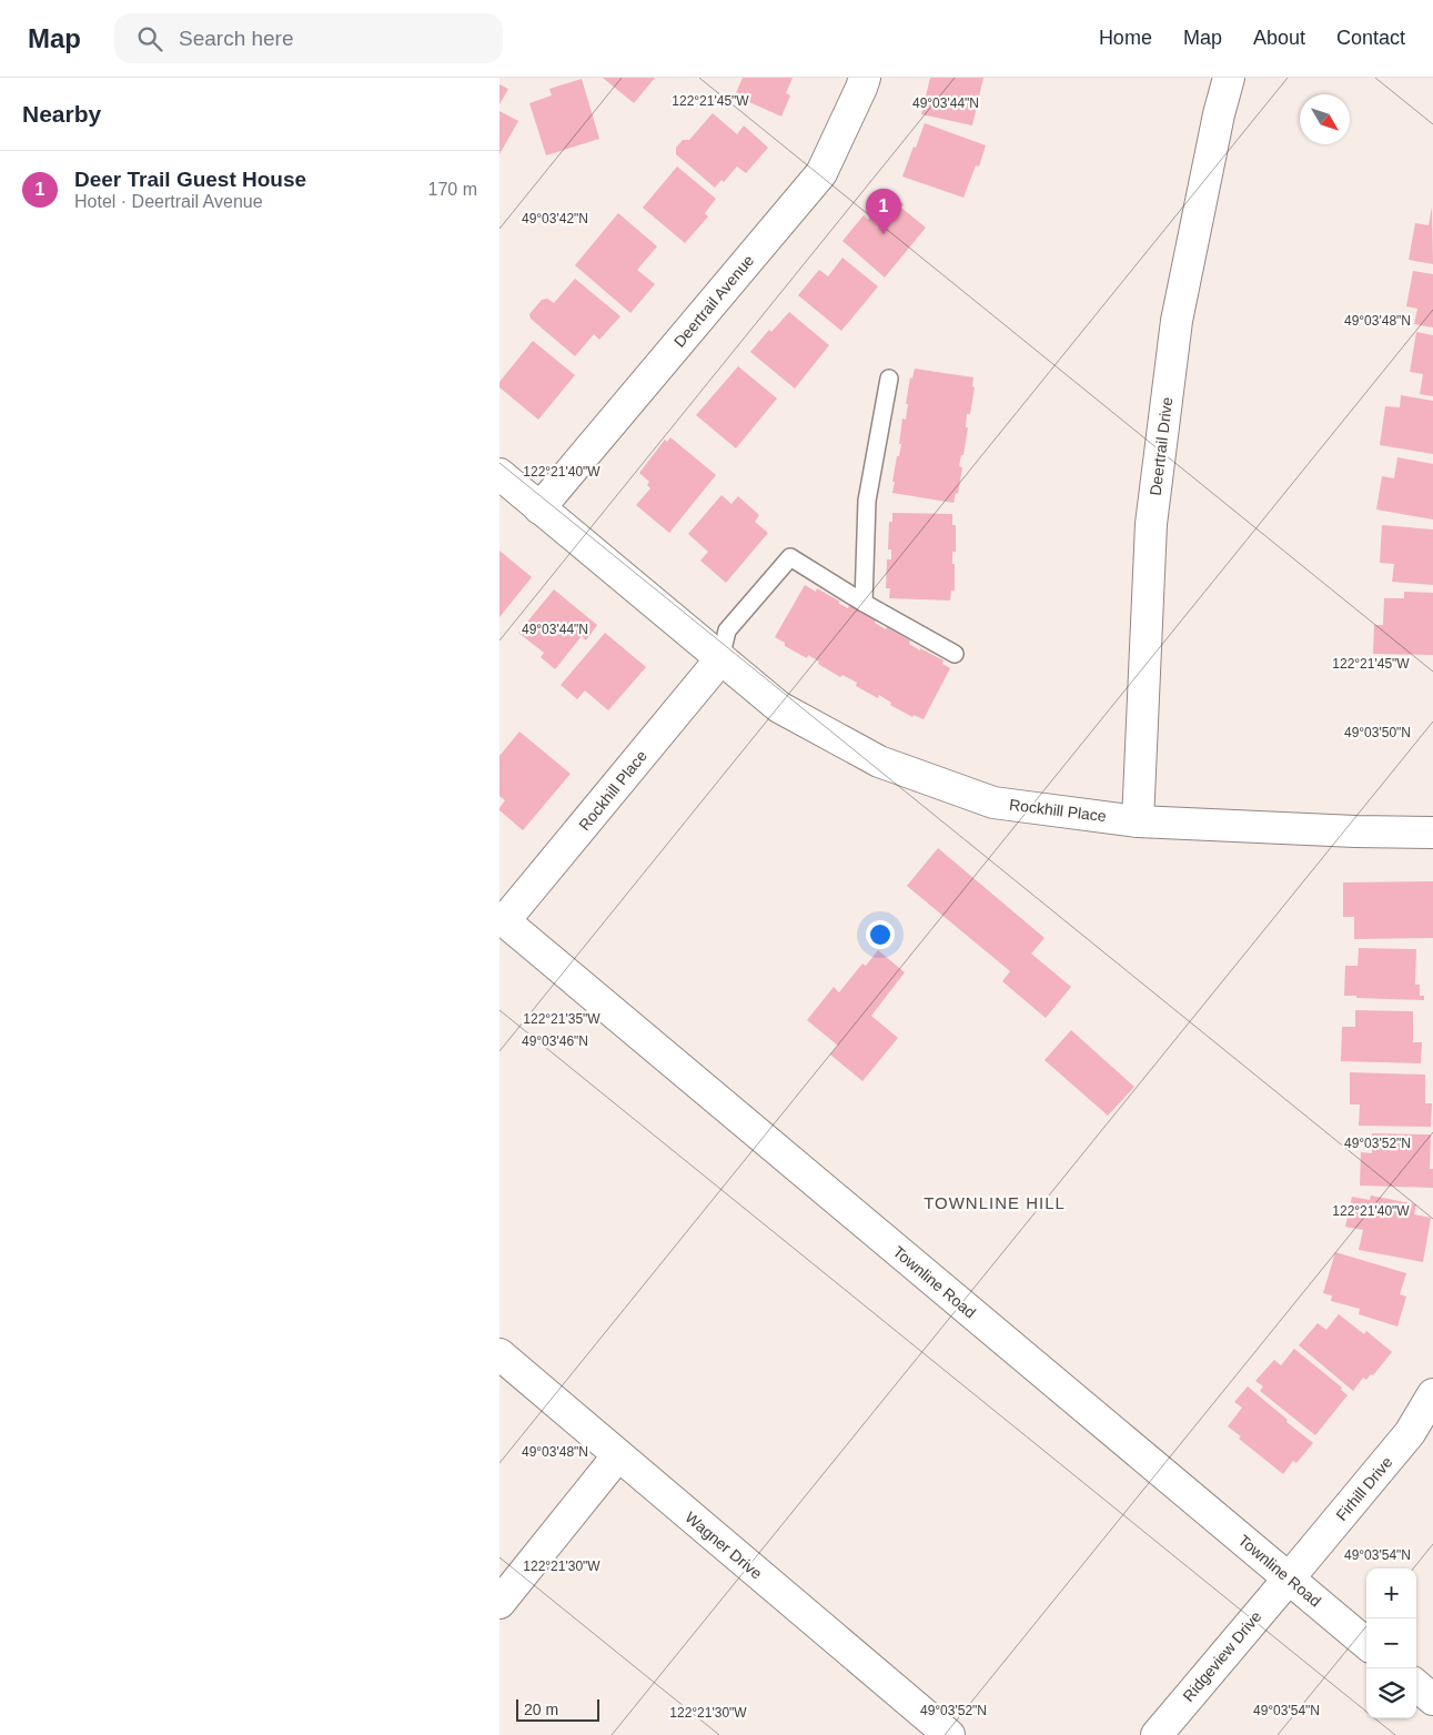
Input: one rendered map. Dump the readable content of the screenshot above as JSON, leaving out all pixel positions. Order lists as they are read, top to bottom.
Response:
{
  "streets": {
    "street": [
      "Deertrail Avenue",
      "Deertrail Drive",
      "Rockhill Place",
      "Townline Road",
      "Firhill Drive",
      "Wagner Drive",
      "Ridgeview Drive"
    ]
  },
  "crossings": [
    ["Deertrail Avenue", "Rockhill Place"],
    ["Deertrail Drive", "Rockhill Place"],
    ["Rockhill Place", "Townline Road"],
    ["Townline Road", "Firhill Drive"],
    ["Townline Road", "Ridgeview Drive"],
    ["Firhill Drive", "Ridgeview Drive"]
  ],
  "districts": ["TOWNLINE HILL"],
  "scale_bar": "20 m",
  "north": "bottom right",
  "page": {
    "header": "Map",
    "search": "Search here",
    "nav": [
      "Home",
      "Map",
      "About",
      "Contact"
    ],
    "heading": "Nearby",
    "list": [
      {
        "mark": "1",
        "name": "Deer Trail Guest House",
        "note": "Hotel · Deertrail Avenue",
        "value": "170 m"
      }
    ],
    "pins": "1",
    "map_buttons": ["+", "−"],
    "scale": "20 m"
  },
  "coordinates": [
    "122°21'45\"W",
    "49°03'44\"N",
    "49°03'42\"N",
    "49°03'48\"N",
    "122°21'40\"W",
    "49°03'50\"N",
    "122°21'35\"W",
    "49°03'46\"N",
    "49°03'52\"N",
    "49°03'54\"N",
    "122°21'30\"W"
  ]
}
